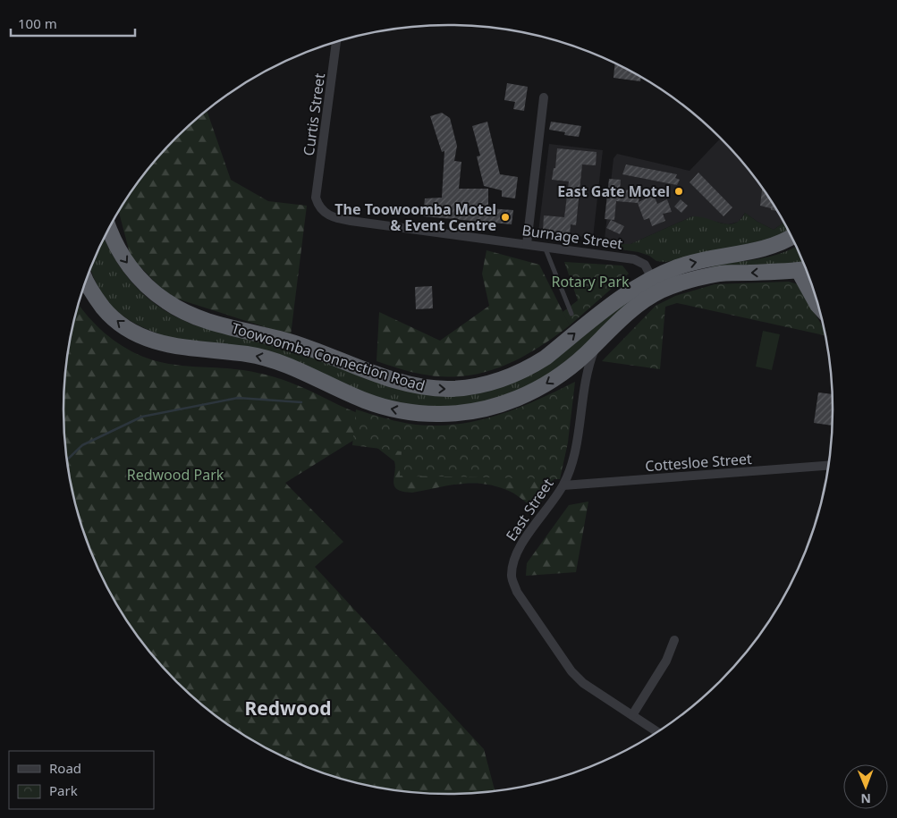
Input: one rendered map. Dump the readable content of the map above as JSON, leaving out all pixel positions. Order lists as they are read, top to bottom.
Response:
{
  "streets": {
    "highway": ["Toowoomba Connection Road"],
    "street": [
      "Curtis Street",
      "Burnage Street",
      "Cottesloe Street",
      "East Street"
    ]
  },
  "crossings": [
    ["Curtis Street", "Burnage Street"],
    ["Burnage Street", "Toowoomba Connection Road"],
    ["Toowoomba Connection Road", "East Street"],
    ["Cottesloe Street", "East Street"]
  ],
  "districts": ["Redwood"],
  "parks": ["Rotary Park", "Redwood Park"],
  "places": ["East Gate Motel", "The Toowoomba Motel & Event Centre"],
  "legend": ["Road", "Park"],
  "scale_bar": "100 m",
  "north": "bottom"
}
